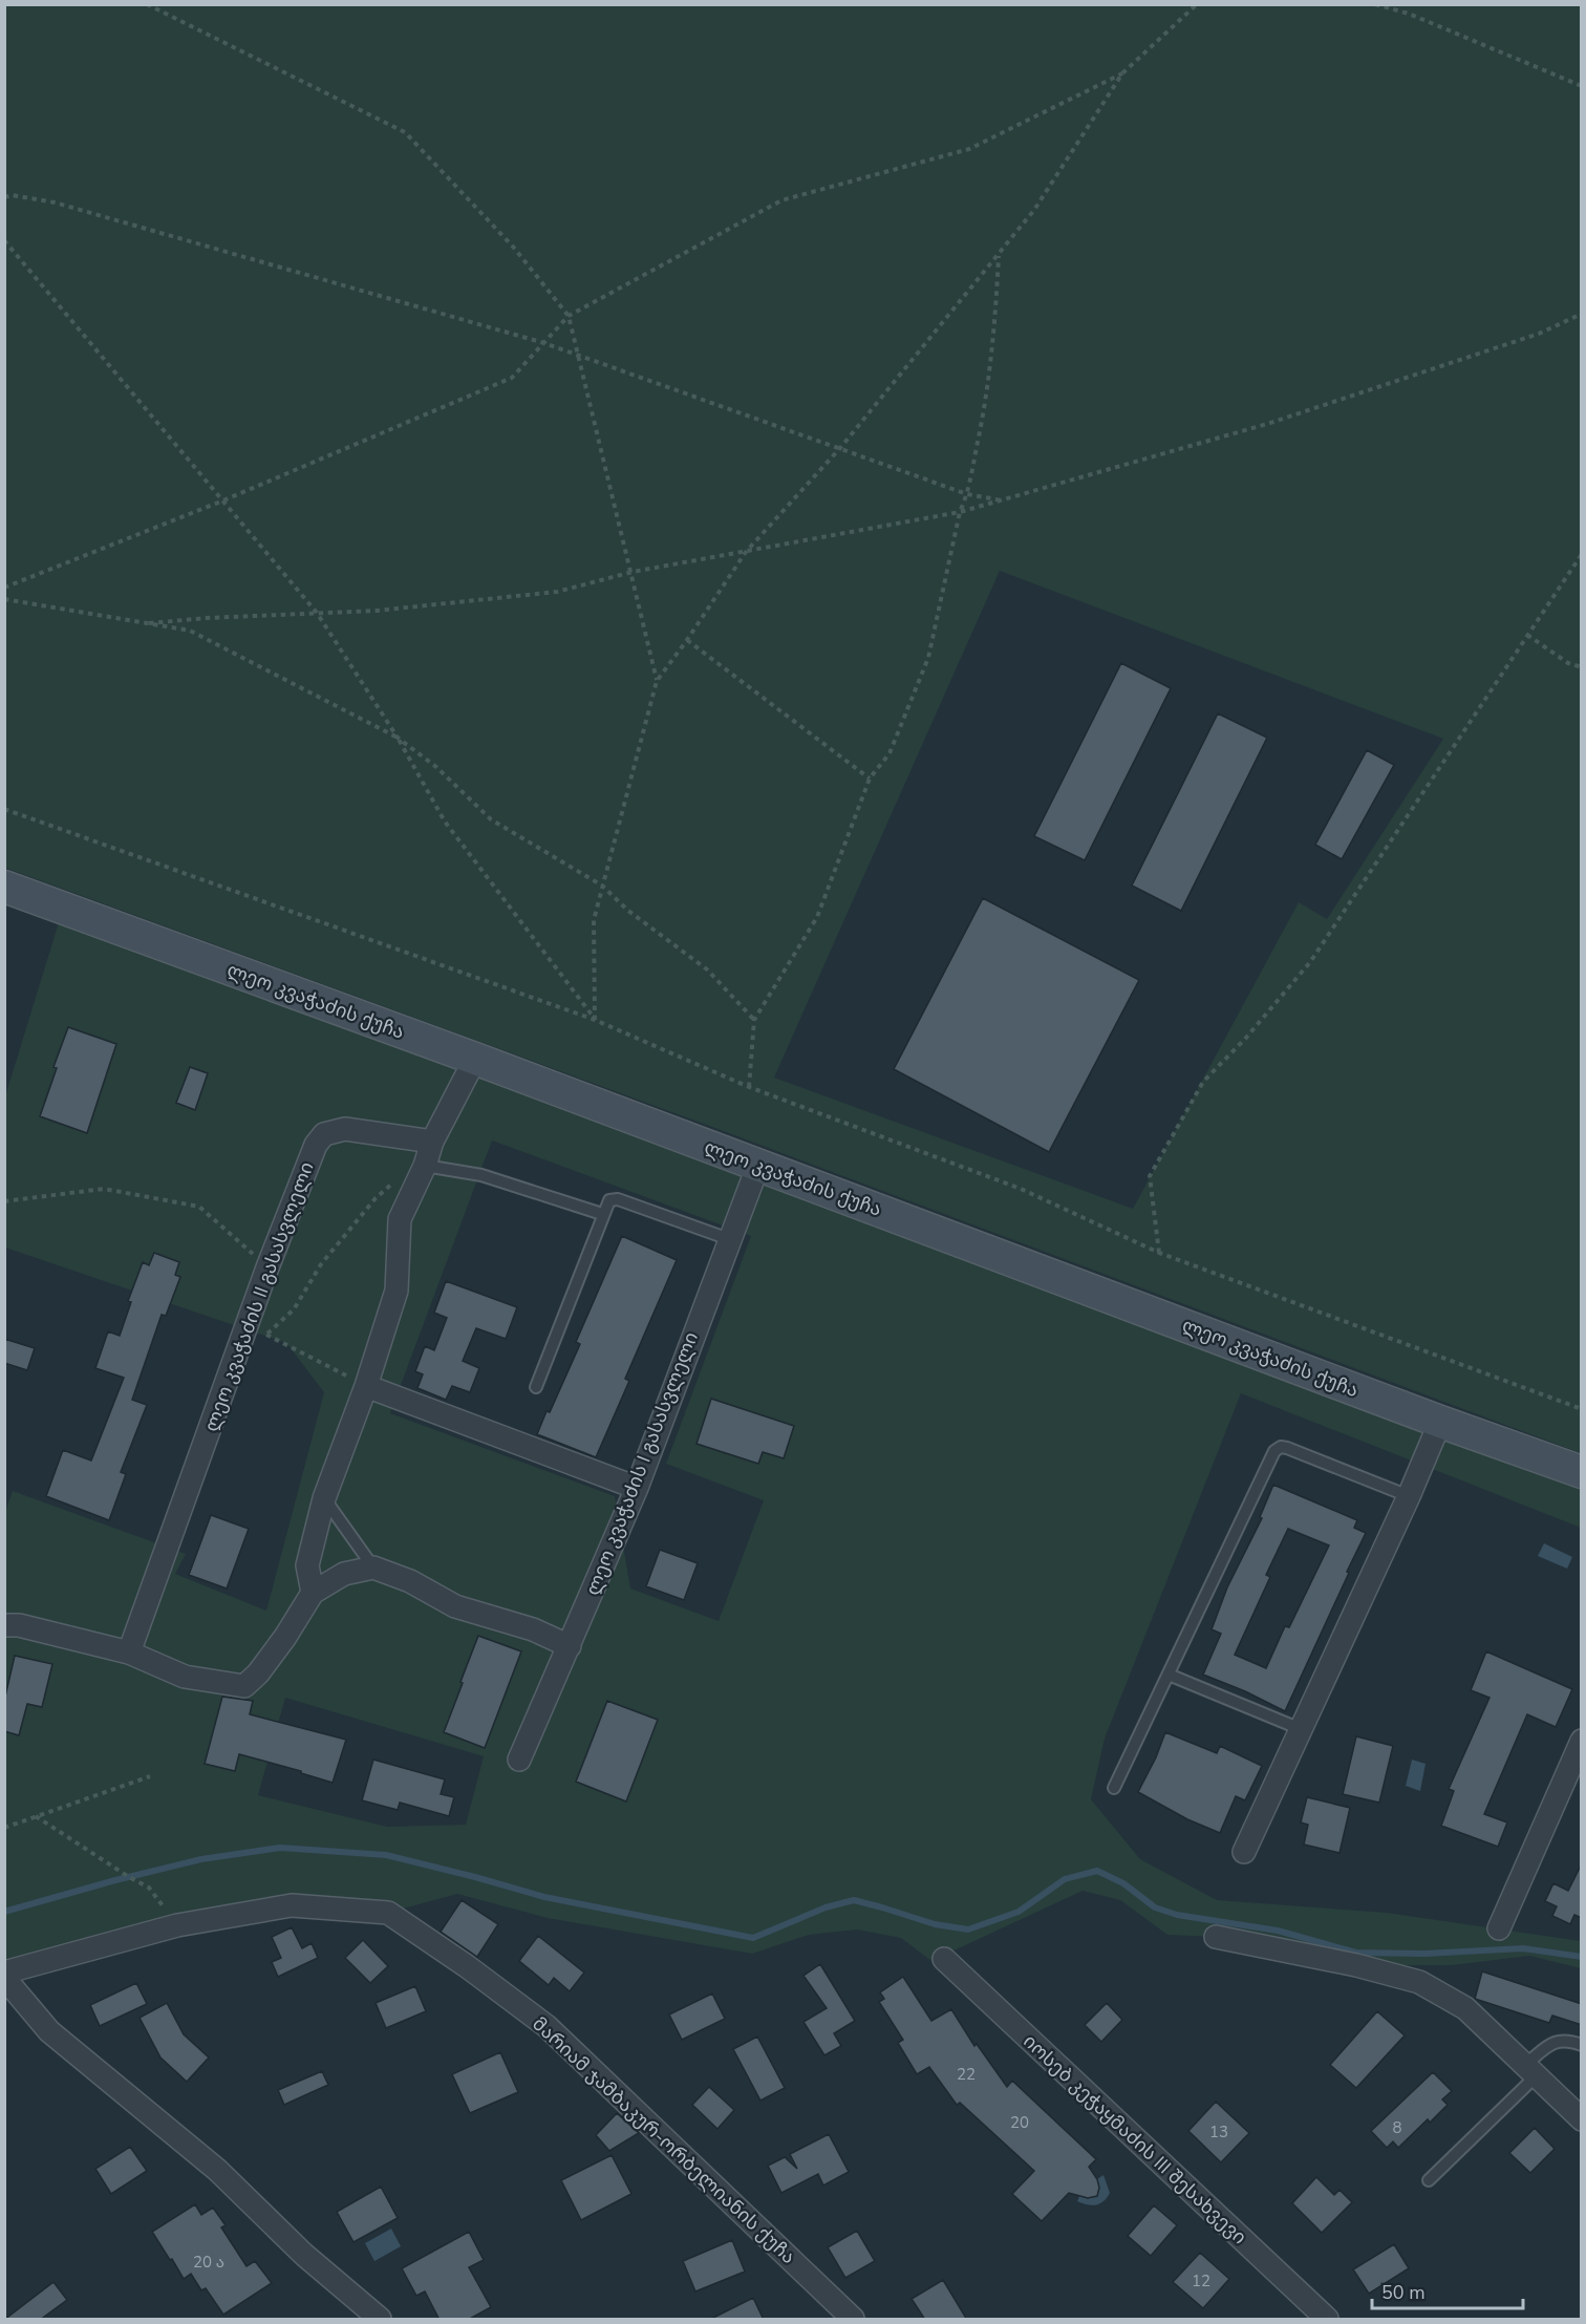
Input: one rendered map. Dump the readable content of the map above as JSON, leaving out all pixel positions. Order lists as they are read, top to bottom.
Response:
{
  "streets": {
    "main road": ["ლეო კვაჭაძის ქუჩა"],
    "street": [
      "ლეო კვაჭაძის II გასასვლელი",
      "ლეო კვაჭაძის I გასასვლელი",
      "იოსებ კეჭაყმაძის III შესახვევი",
      "მარიამ ჯამბაკურ-ორბელიანის ქუჩა"
    ]
  },
  "crossings": [
    ["ლეო კვაჭაძის ქუჩა", "ლეო კვაჭაძის I გასასვლელი"]
  ],
  "house_numbers": [
    "22",
    "20",
    "8",
    "13",
    "20 ა",
    "12"
  ],
  "scale_bar": "50 m"
}
